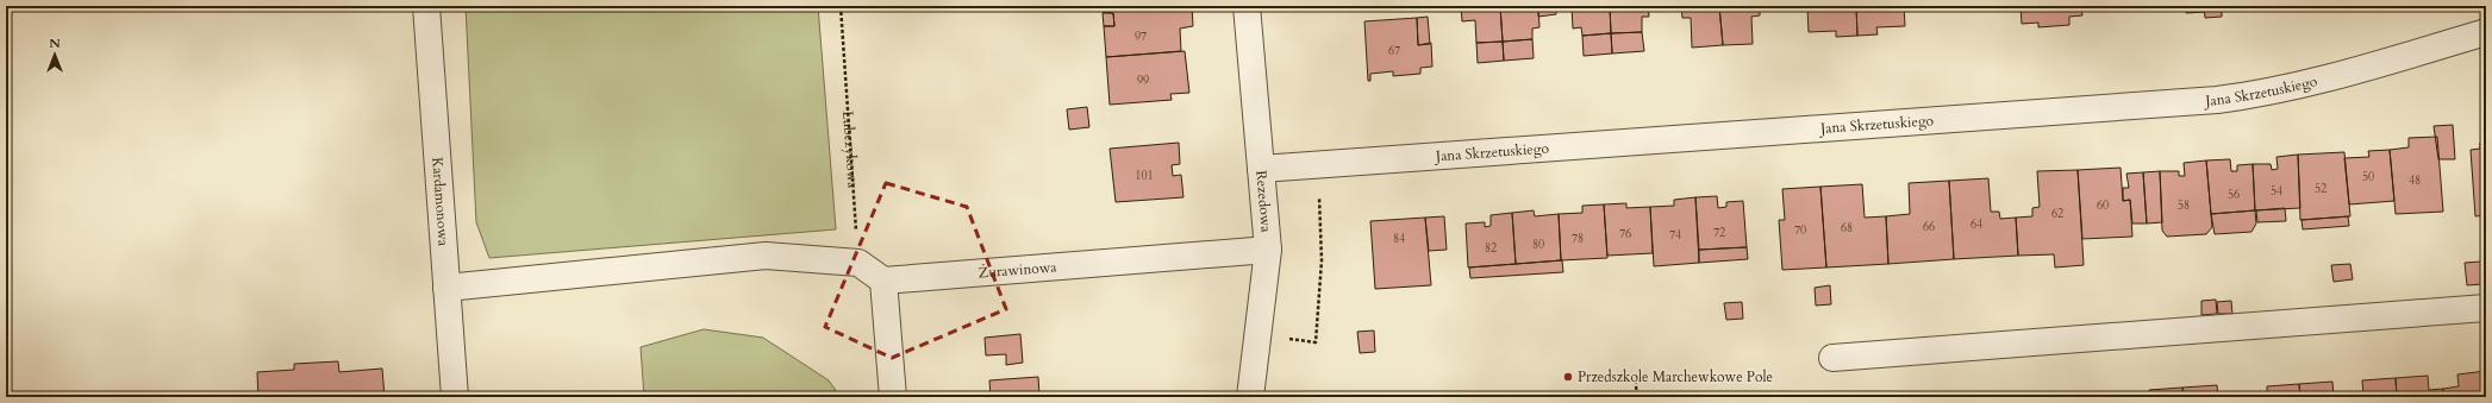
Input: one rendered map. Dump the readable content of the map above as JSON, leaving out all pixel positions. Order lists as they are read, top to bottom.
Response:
{
  "streets": {
    "street": [
      "Jana Skrzetuskiego",
      "Kardamonowa",
      "Rezedowa",
      "Żurawinowa"
    ],
    "path": ["Lubczykowa"]
  },
  "crossings": [
    ["Jana Skrzetuskiego", "Rezedowa"],
    ["Rezedowa", "Żurawinowa"]
  ],
  "places": ["Przedszkole Marchewkowe Pole"],
  "house_numbers": [
    "97",
    "67",
    "99",
    "101",
    "50",
    "48",
    "52",
    "54",
    "56",
    "60",
    "58",
    "62",
    "64",
    "66",
    "68",
    "70",
    "72",
    "76",
    "74",
    "84",
    "78",
    "80",
    "82"
  ],
  "north": "top"
}
